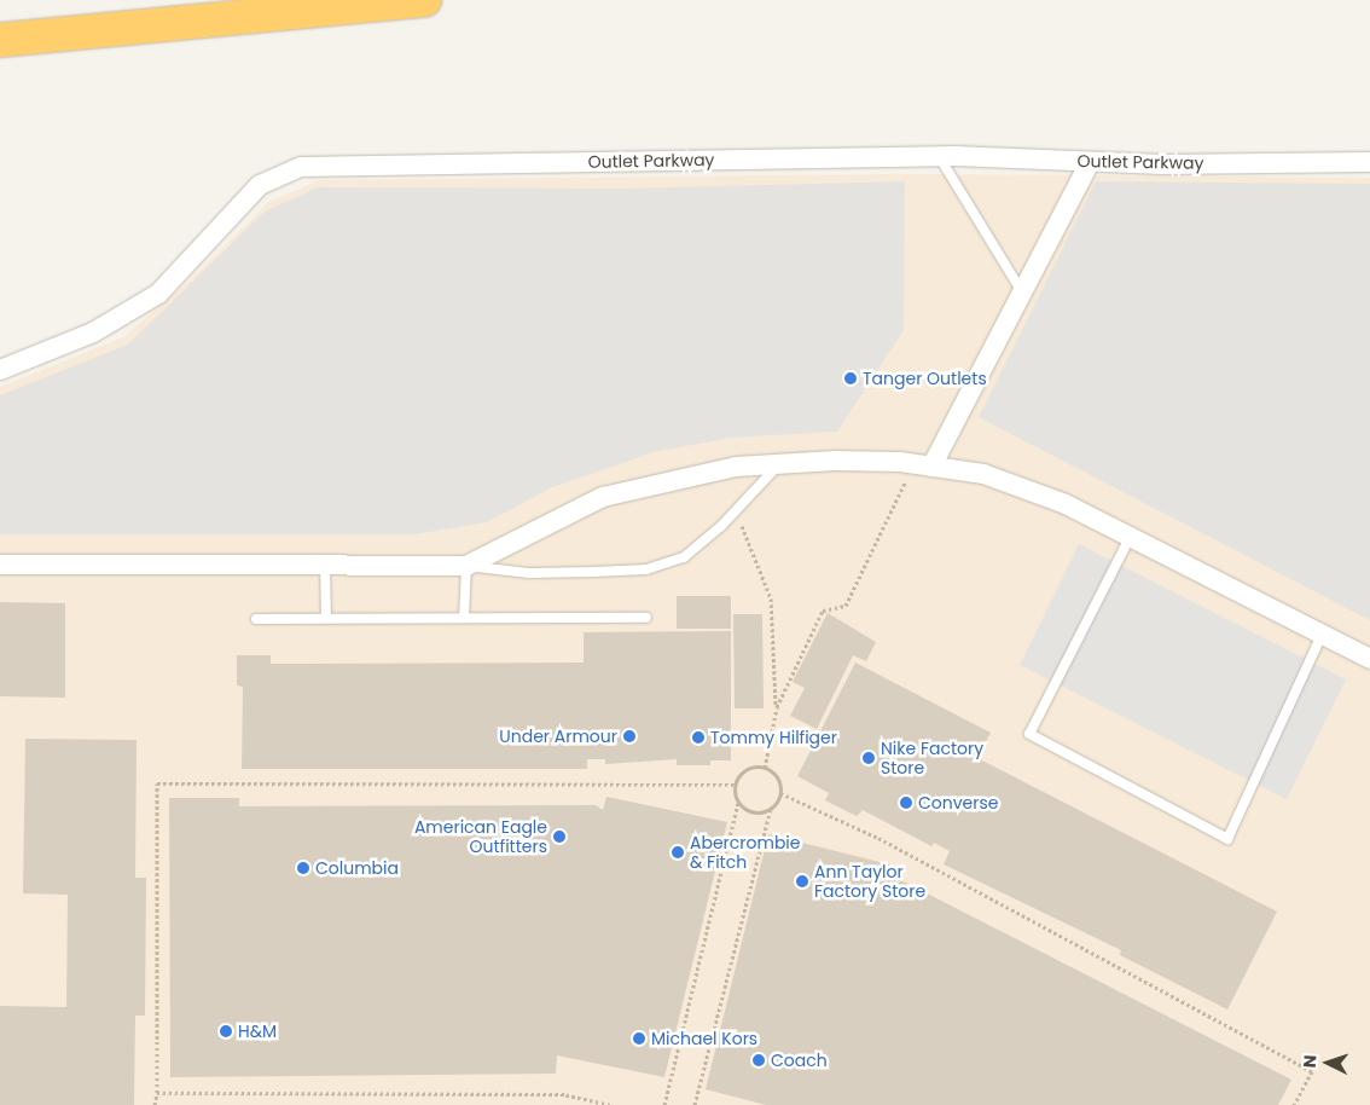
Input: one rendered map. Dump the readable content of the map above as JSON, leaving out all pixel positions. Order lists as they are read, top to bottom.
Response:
{
  "streets": {
    "street": ["Outlet Parkway"]
  },
  "places": [
    "Tanger Outlets",
    "Under Armour",
    "Tommy Hilfiger",
    "Nike Factory Store",
    "Converse",
    "American Eagle Outfitters",
    "Abercrombie & Fitch",
    "Columbia",
    "Ann Taylor Factory Store",
    "H&M",
    "Michael Kors",
    "Coach"
  ],
  "north": "left"
}
